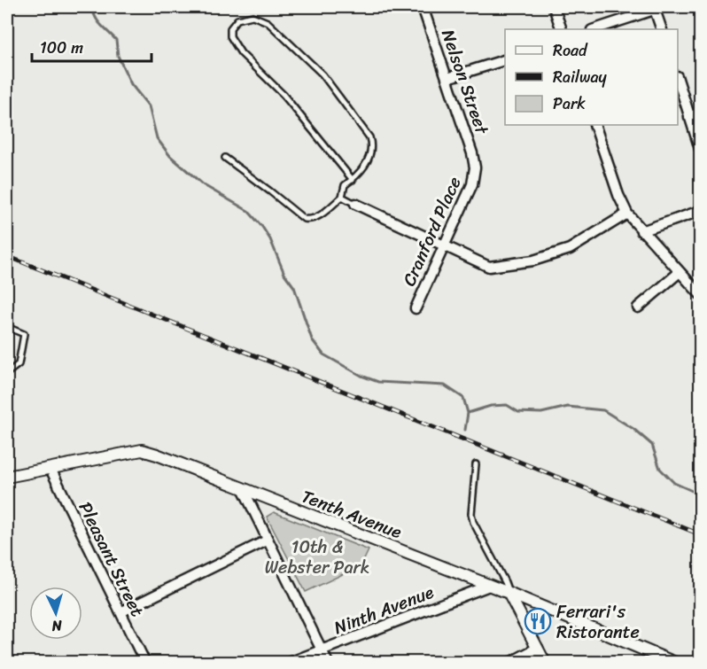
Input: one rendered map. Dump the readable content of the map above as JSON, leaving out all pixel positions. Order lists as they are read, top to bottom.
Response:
{
  "streets": {
    "street": [
      "Nelson Street",
      "Cranford Place",
      "Tenth Avenue",
      "Pleasant Street",
      "Ninth Avenue"
    ]
  },
  "crossings": [
    ["Nelson Street", "Cranford Place"],
    ["Tenth Avenue", "Pleasant Street"],
    ["Tenth Avenue", "Ninth Avenue"]
  ],
  "parks": ["10th & Webster Park"],
  "places": {
    "restaurant": ["Ferrari's Ristorante"]
  },
  "legend": ["Road", "Railway", "Park"],
  "scale_bar": "100 m",
  "north": "bottom"
}
